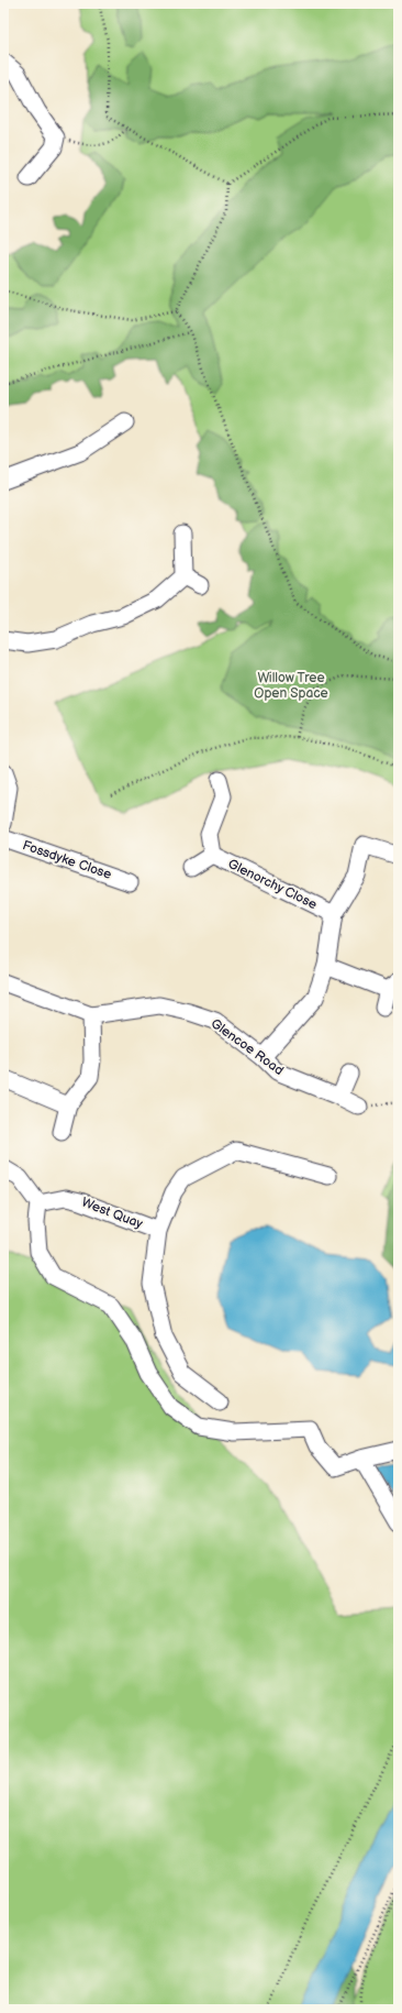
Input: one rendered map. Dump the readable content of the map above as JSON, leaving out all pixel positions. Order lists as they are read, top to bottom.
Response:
{
  "streets": {
    "street": [
      "Fossdyke Close",
      "Glenorchy Close",
      "Glencoe Road",
      "West Quay"
    ]
  },
  "parks": ["Willow Tree Open Space"]
}
